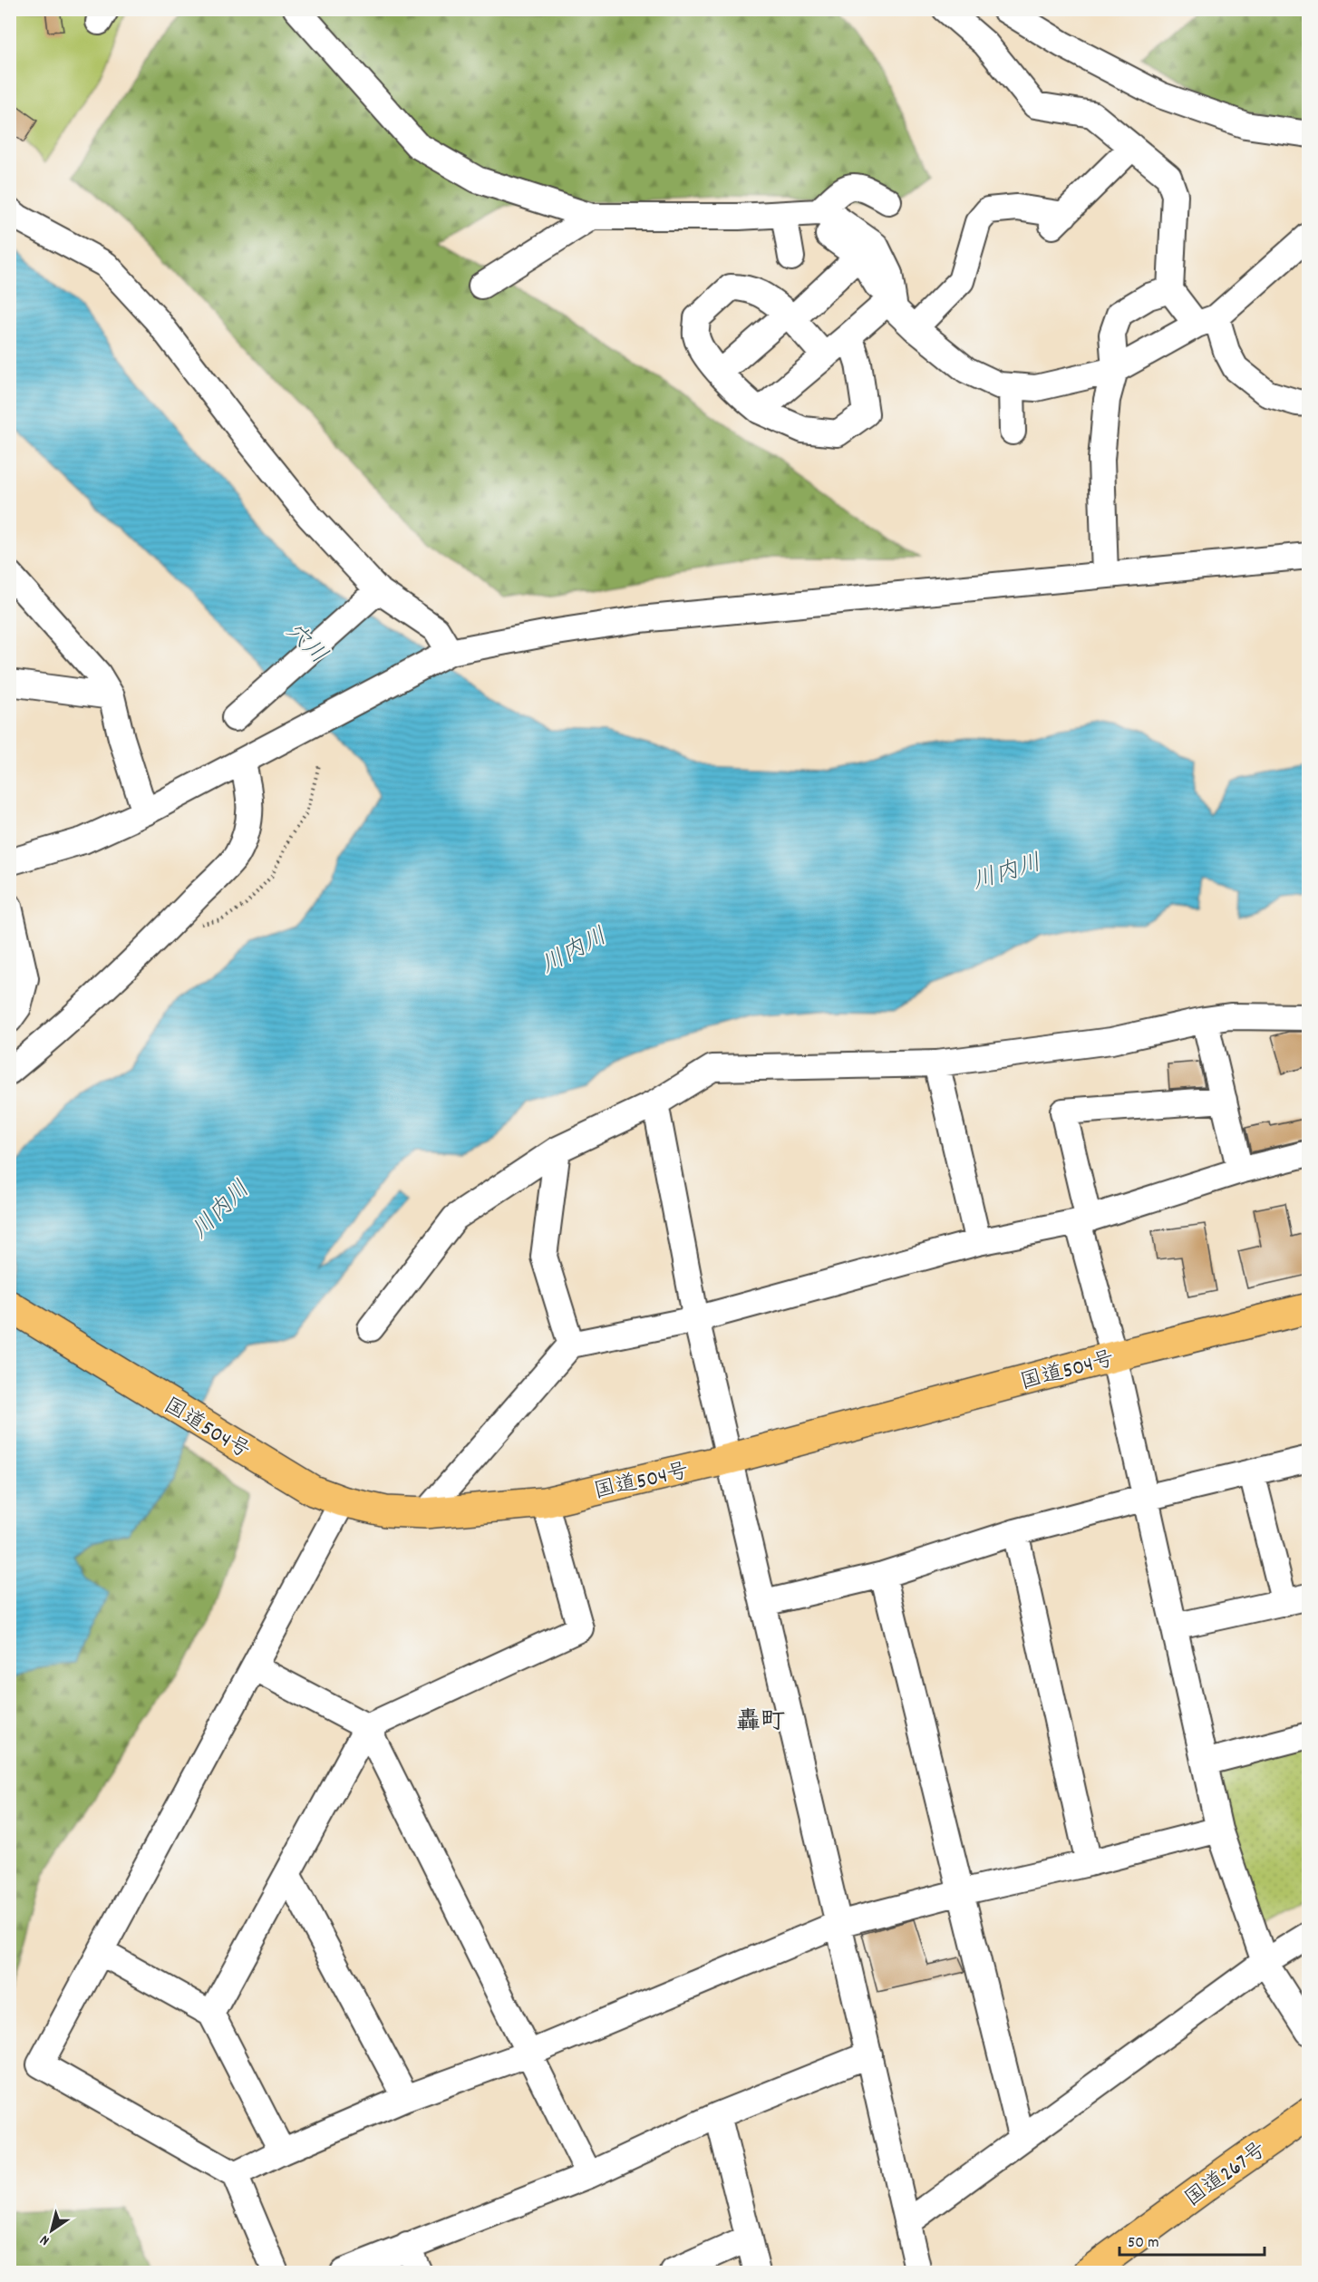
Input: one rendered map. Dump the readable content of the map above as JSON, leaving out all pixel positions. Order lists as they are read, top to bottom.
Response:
{
  "streets": {
    "highway": ["国道504号", "国道267号"]
  },
  "districts": ["轟町"],
  "water": ["穴川", "川内川"],
  "scale_bar": "50 m",
  "north": "bottom left"
}
